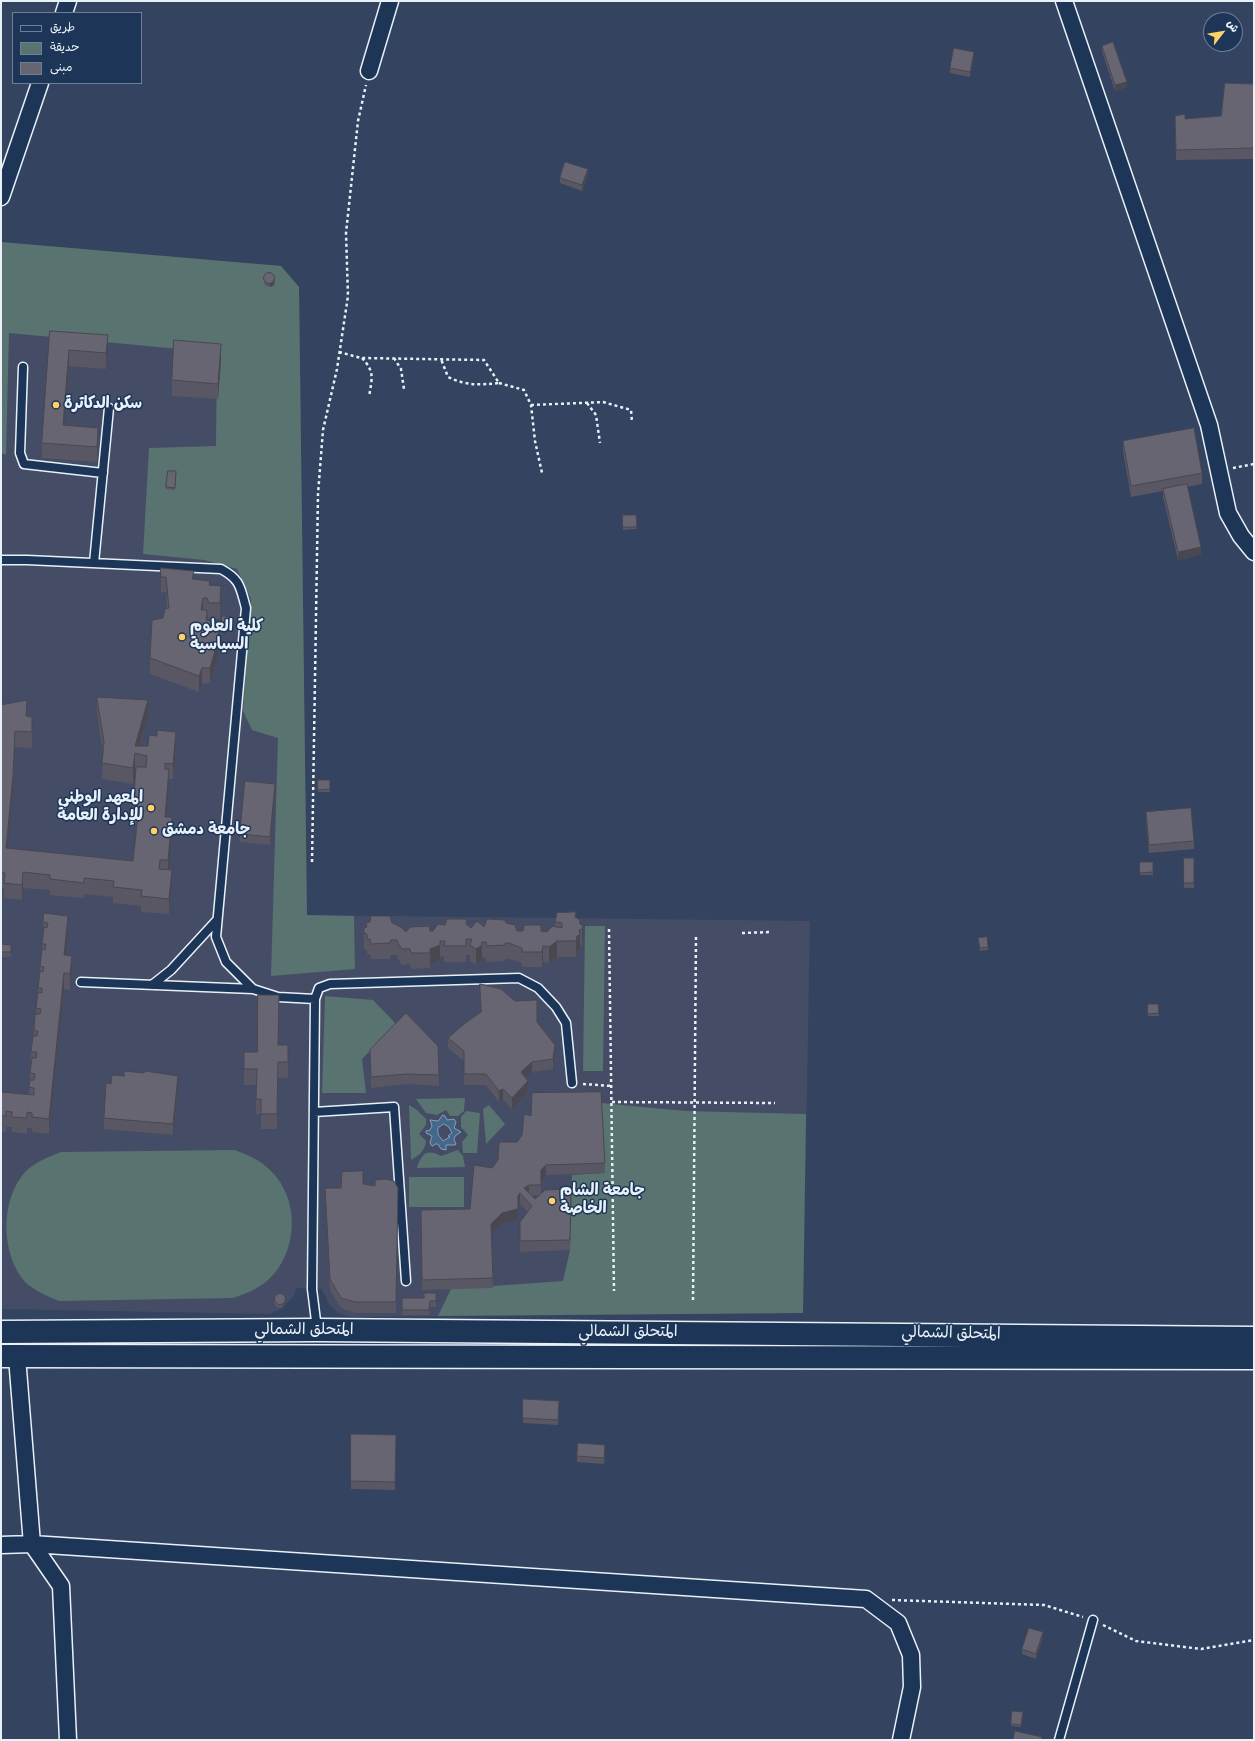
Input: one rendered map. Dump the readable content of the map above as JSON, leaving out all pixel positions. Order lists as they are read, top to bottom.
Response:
{
  "streets": {
    "highway": ["المتحلق الشمالي"]
  },
  "places": [
    "سكن الدكاترة",
    "كلية العلوم السياسية",
    "المعهد الوطني للإدارة العامة",
    "جامعة دمشق",
    "جامعة الشام الخاصة"
  ],
  "legend": ["طريق", "حديقة", "مبنى"],
  "north": "top right"
}
